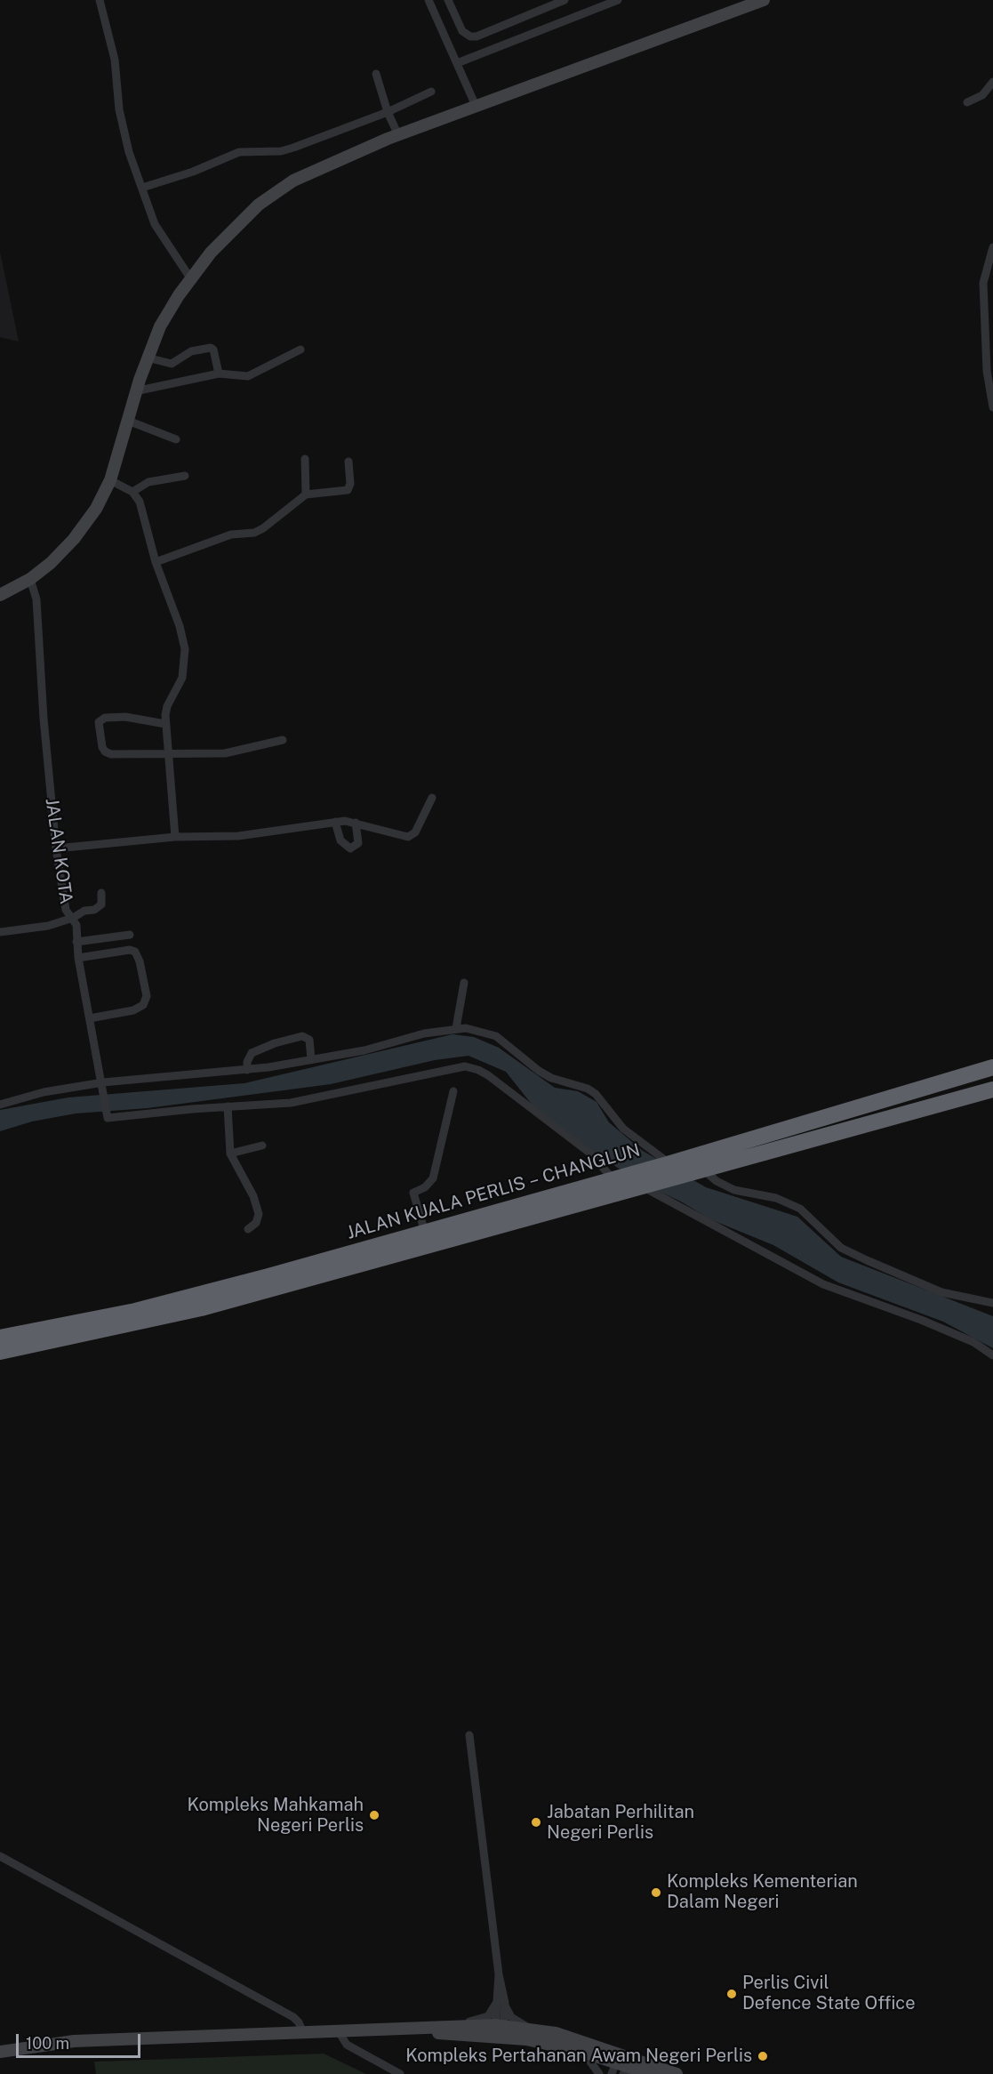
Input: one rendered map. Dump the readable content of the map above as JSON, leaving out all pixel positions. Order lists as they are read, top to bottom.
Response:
{
  "streets": {
    "highway": ["JALAN KUALA PERLIS – CHANGLUN"],
    "street": ["JALAN KOTA"]
  },
  "places": [
    "Kompleks Mahkamah Negeri Perlis",
    "Jabatan Perhilitan Negeri Perlis",
    "Kompleks Kementerian Dalam Negeri",
    "Perlis Civil Defence State Office",
    "Kompleks Pertahanan Awam Negeri Perlis"
  ],
  "scale_bar": "100 m"
}
